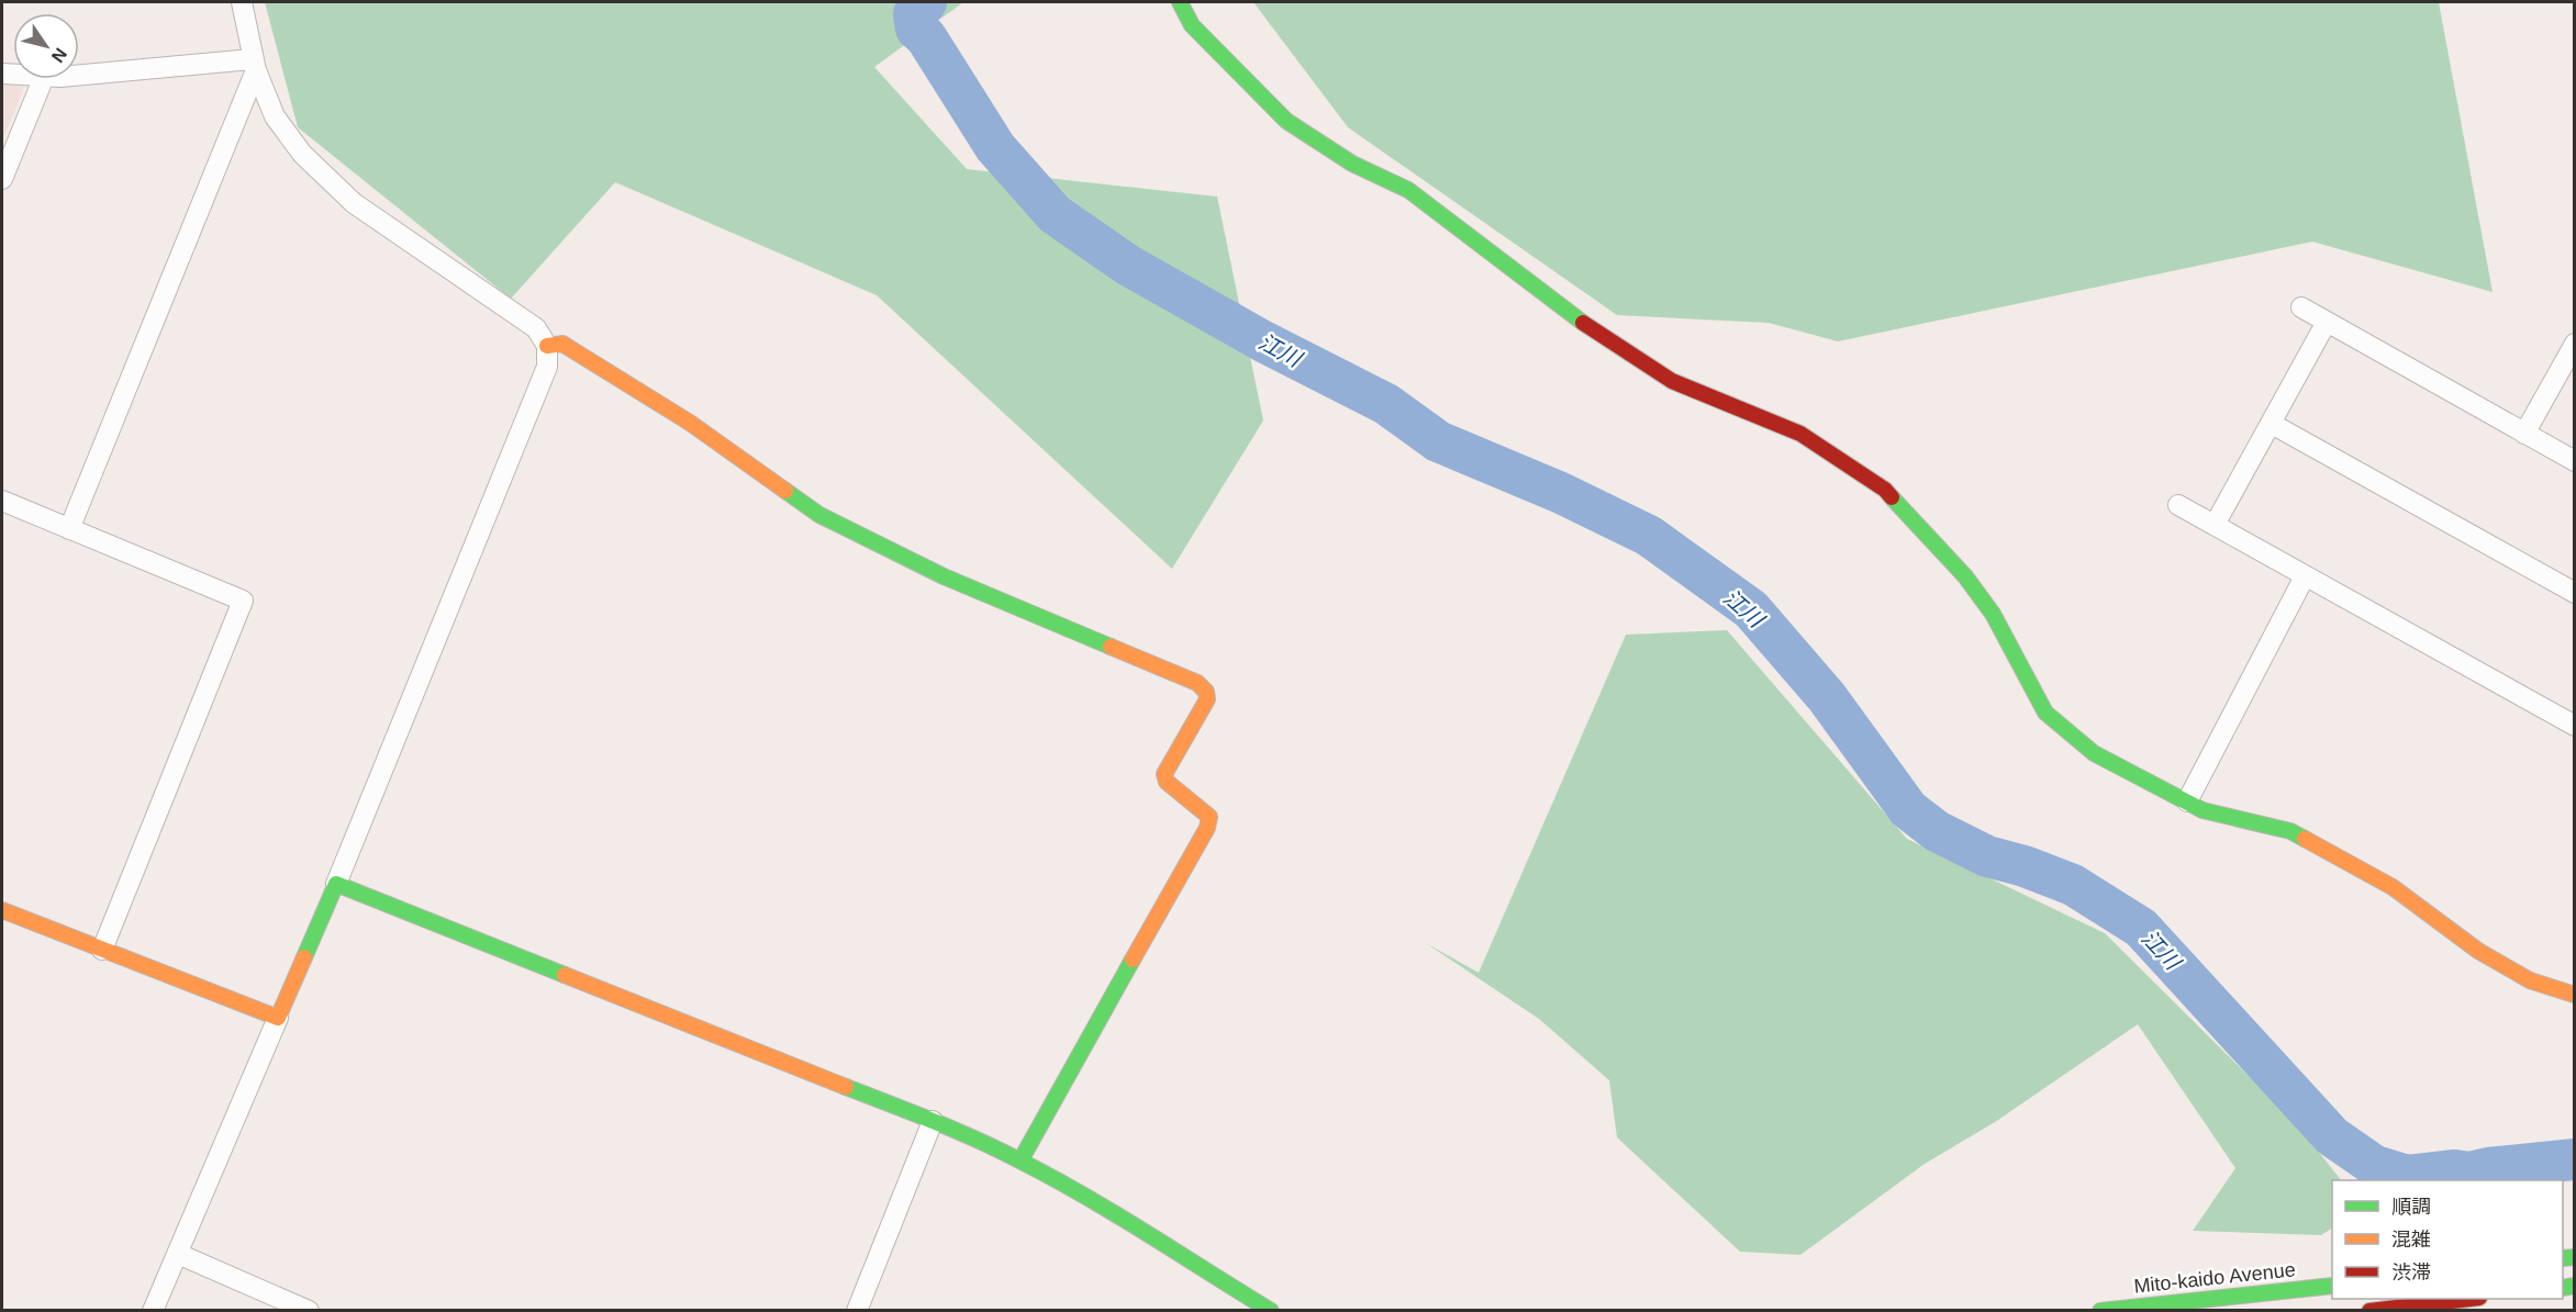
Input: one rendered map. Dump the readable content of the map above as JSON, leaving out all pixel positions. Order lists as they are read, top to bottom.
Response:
{
  "streets": {
    "main road": ["Mito-kaido Avenue"]
  },
  "water": ["江川"],
  "legend": ["順調", "混雑", "渋滞"],
  "north": "bottom right"
}
